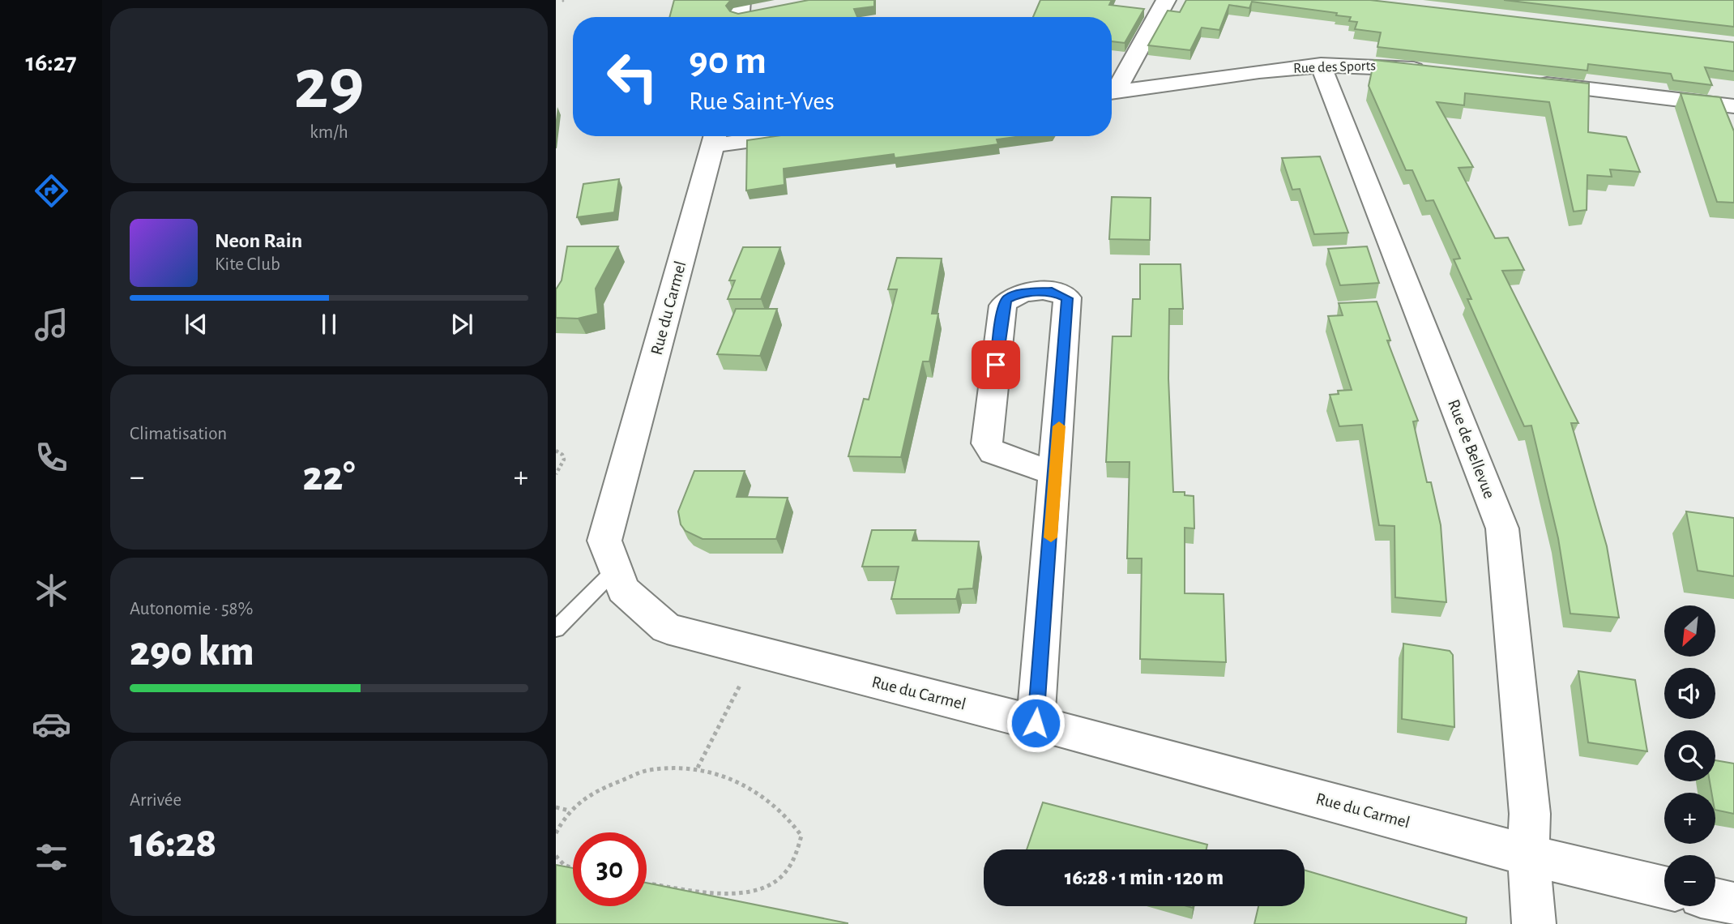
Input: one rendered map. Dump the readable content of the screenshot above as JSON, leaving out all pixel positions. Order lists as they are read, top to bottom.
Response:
{
  "streets": {
    "street": ["Rue des Sports", "Rue du Carmel", "Rue de Bellevue"]
  },
  "crossings": [
    ["Rue des Sports", "Rue de Bellevue"],
    ["Rue du Carmel", "Rue de Bellevue"]
  ],
  "north": "bottom left",
  "page": {
    "tabs": "16:27",
    "tile": [
      ["29", "km/h"],
      "Climatisation",
      ["Autonomie · 58%", "290 km"],
      ["Arrivée", "16:28"]
    ],
    "turn": ["90 m", "Rue Saint-Yves"],
    "song": ["Neon Rain", "Kite Club"],
    "heat": ["−", "22°", "+"],
    "map_buttons": ["+", "−"],
    "limit": "30",
    "trip": "16:28 · 1 min · 120 m"
  }
}
